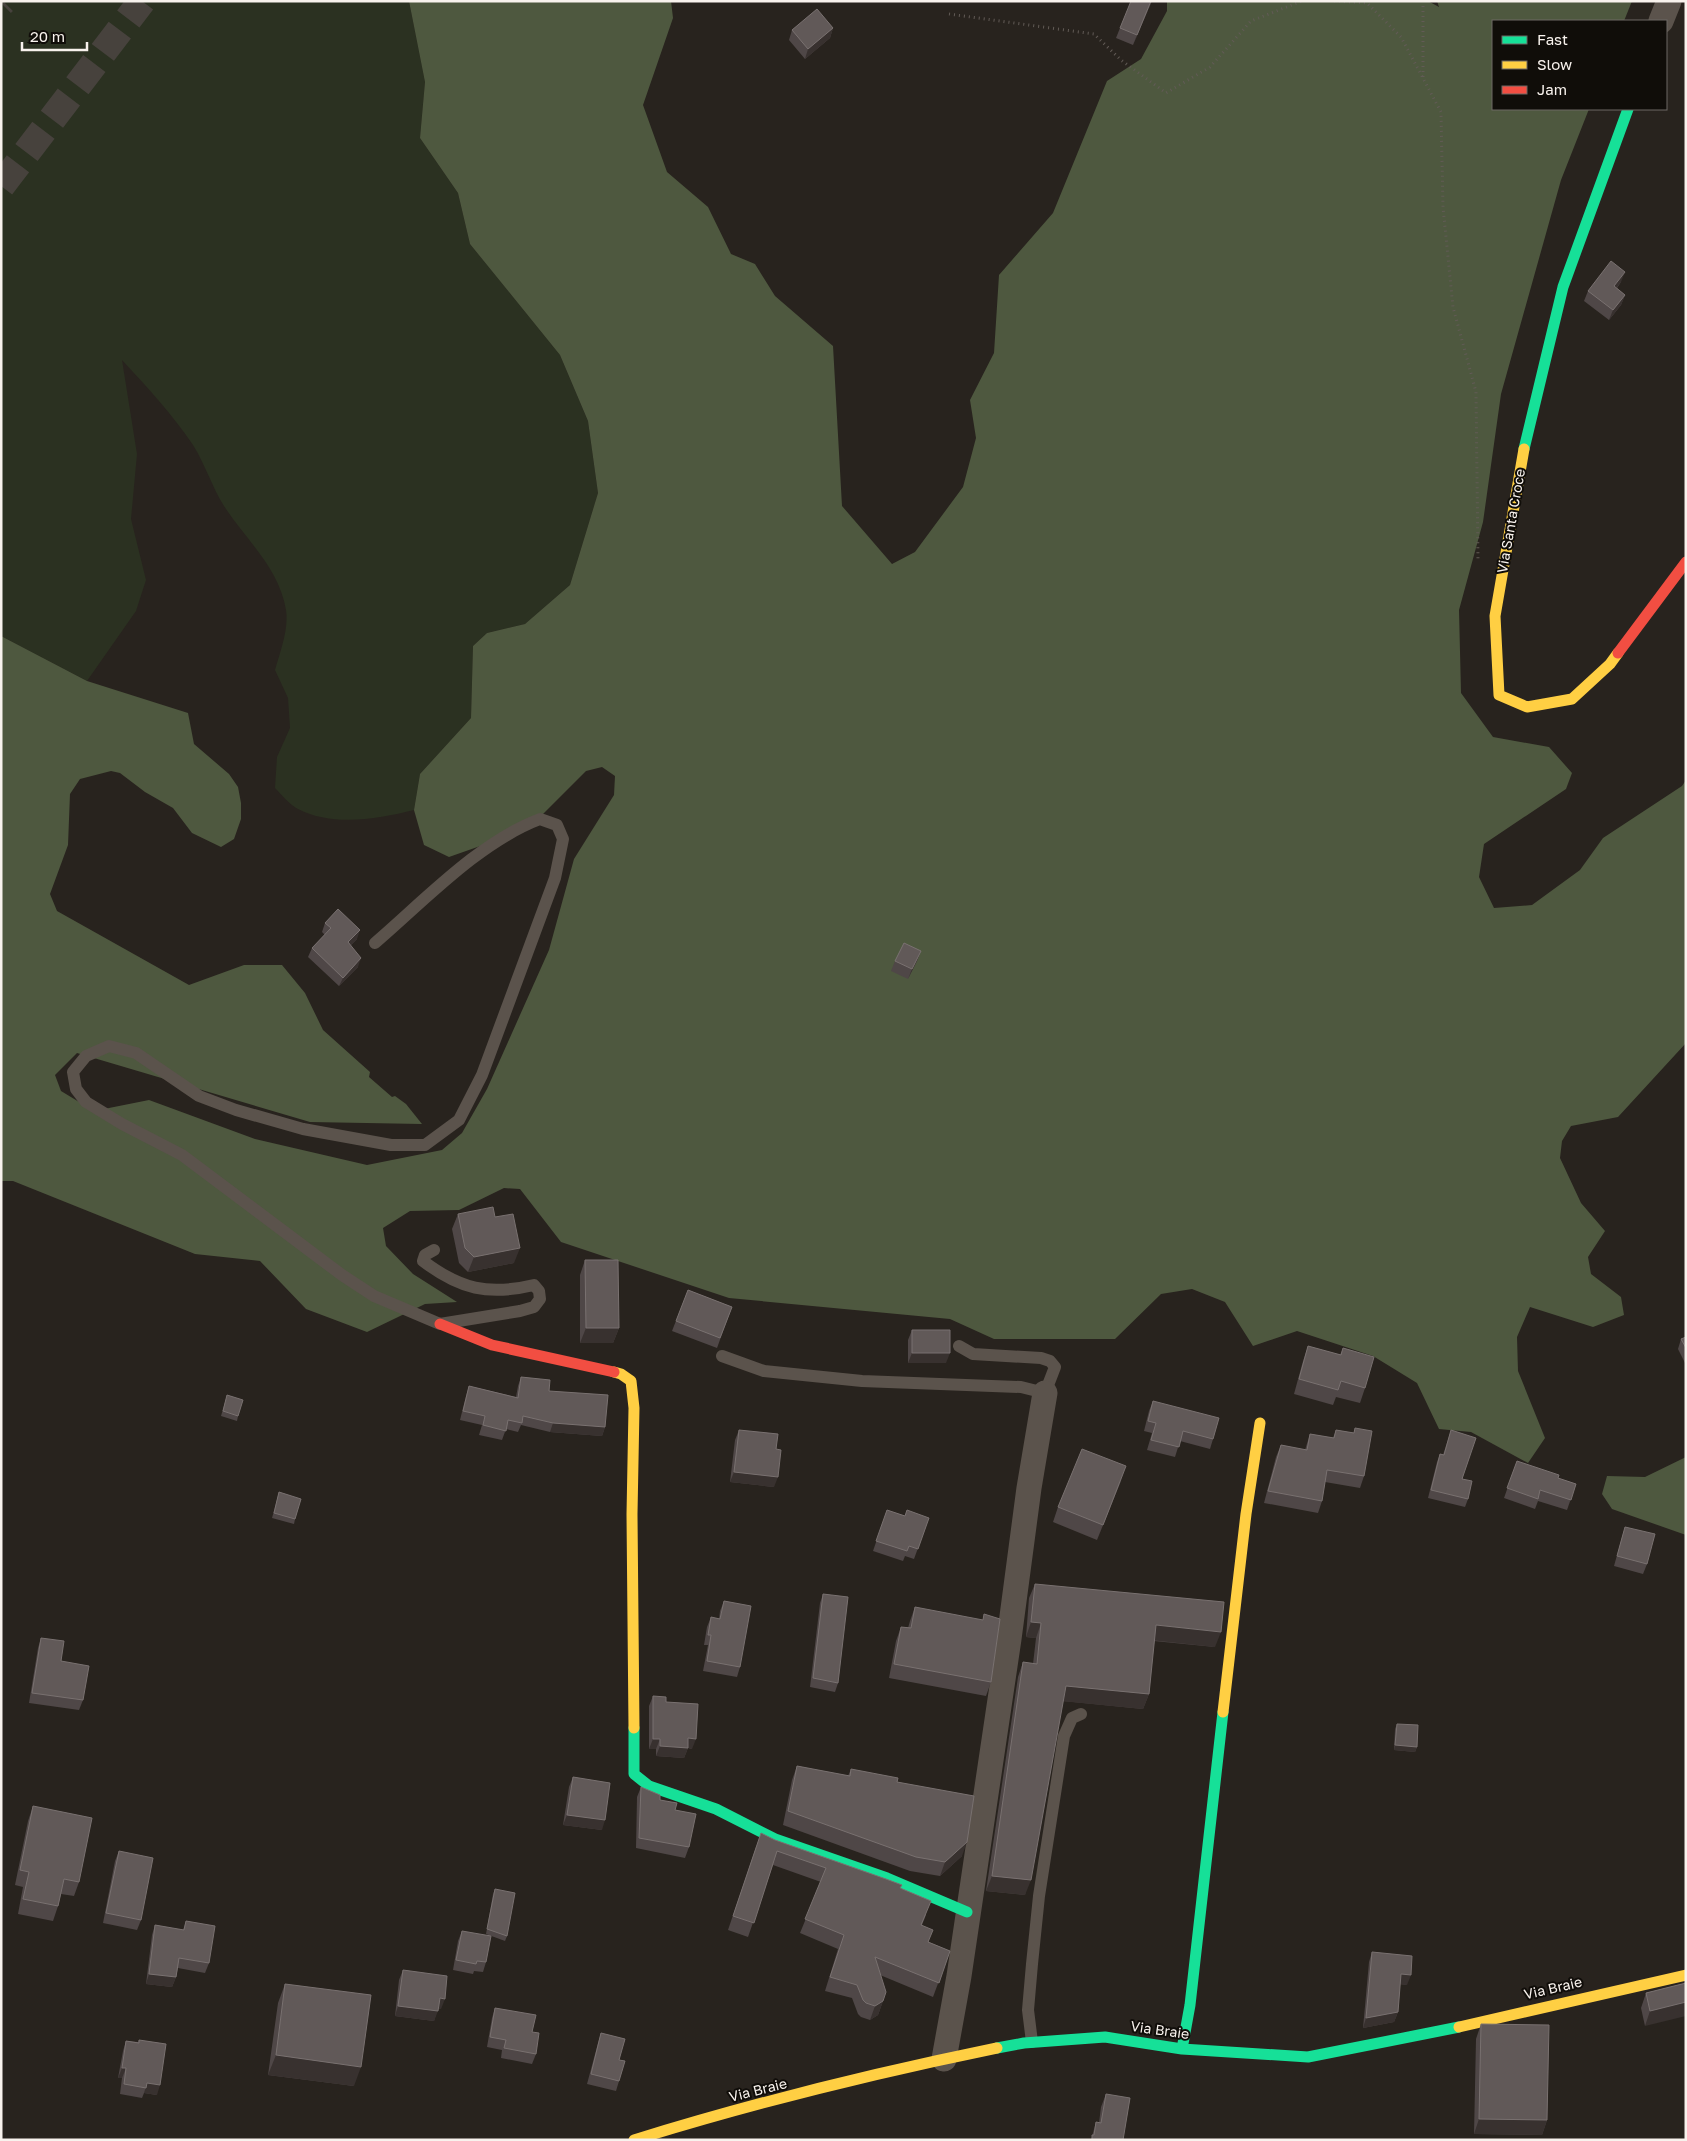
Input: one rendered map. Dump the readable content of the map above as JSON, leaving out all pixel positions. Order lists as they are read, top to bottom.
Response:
{
  "streets": {
    "street": ["Via Santa Croce", "Via Braie"]
  },
  "legend": ["Fast", "Slow", "Jam"],
  "scale_bar": "20 m"
}
